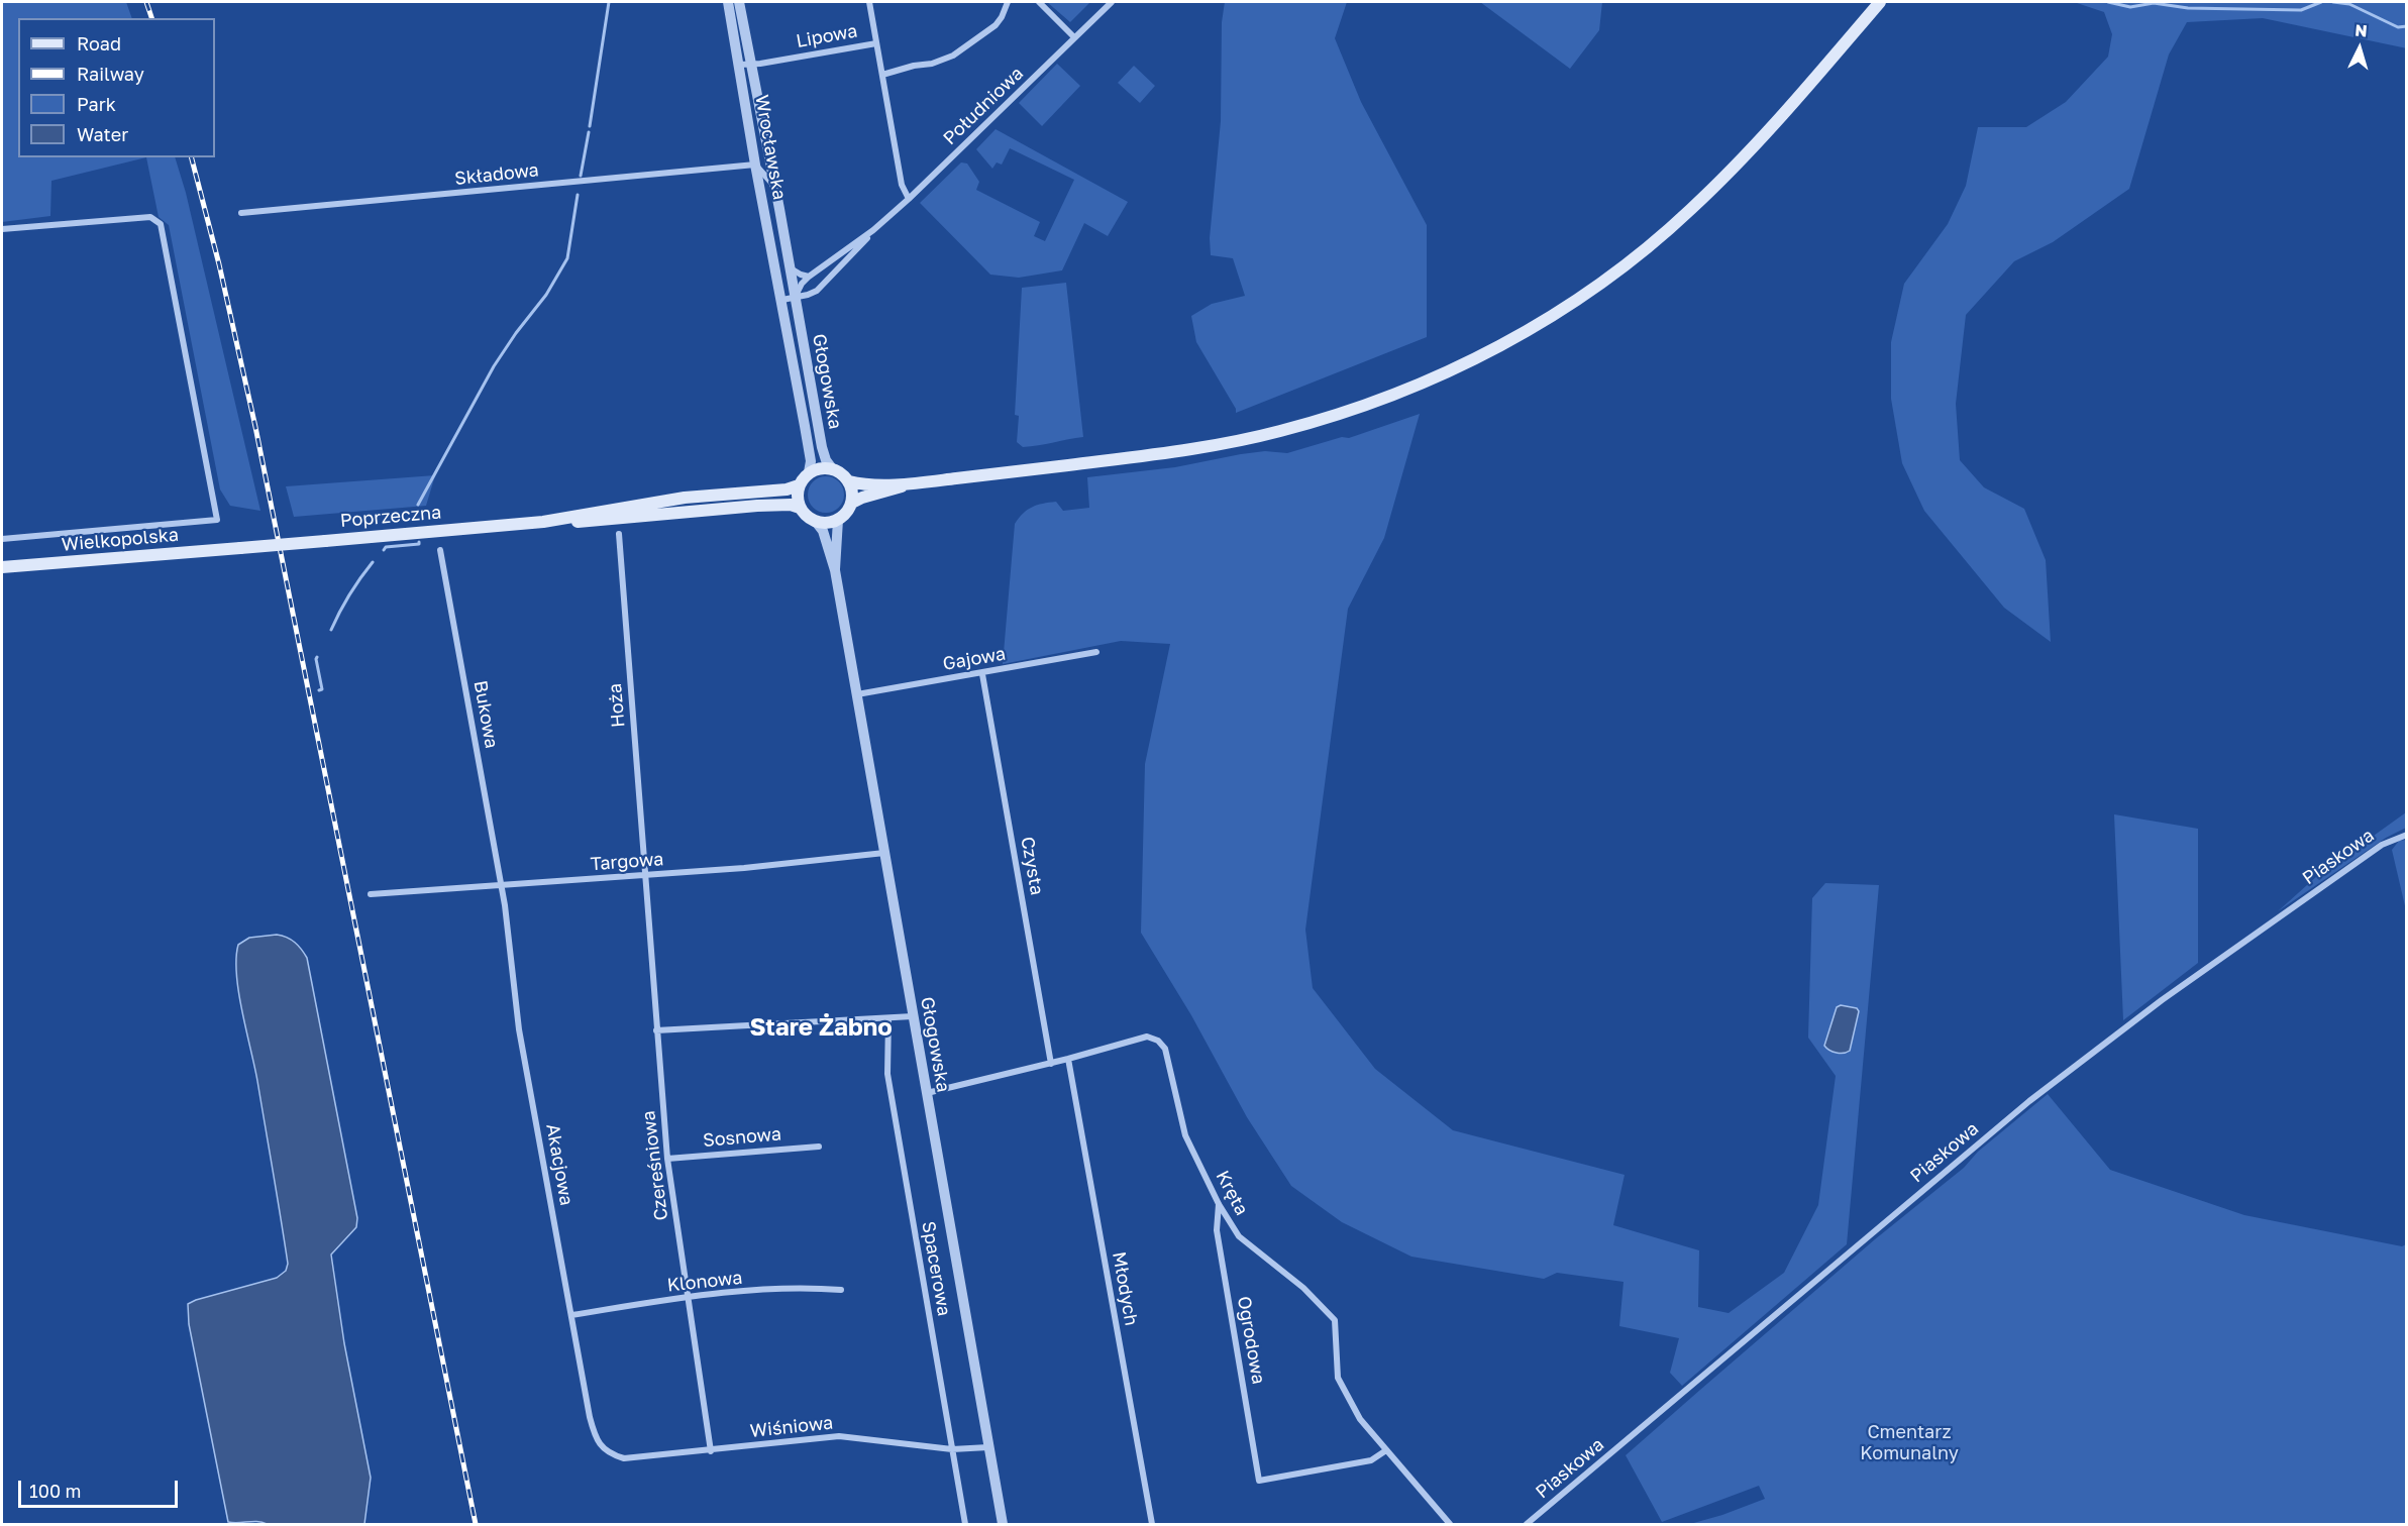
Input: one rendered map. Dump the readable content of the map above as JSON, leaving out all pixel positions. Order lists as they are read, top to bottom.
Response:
{
  "streets": {
    "main road": ["Poprzeczna", "Wielkopolska"],
    "street": [
      "Lipowa",
      "Południowa",
      "Wrocławska",
      "Składowa",
      "Głogowska",
      "Gajowa",
      "Hoża",
      "Bukowa",
      "Piaskowa",
      "Targowa",
      "Czysta",
      "Sosnowa",
      "Akacjowa",
      "Czereśniowa",
      "Kręta",
      "Spacerowa",
      "Klonowa",
      "Młodych",
      "Ogrodowa",
      "Wiśniowa"
    ]
  },
  "crossings": [
    ["Lipowa", "Południowa"],
    ["Lipowa", "Wrocławska"],
    ["Południowa", "Wrocławska"],
    ["Południowa", "Głogowska"],
    ["Wrocławska", "Składowa"],
    ["Wrocławska", "Głogowska"],
    ["Głogowska", "Poprzeczna"],
    ["Głogowska", "Gajowa"],
    ["Głogowska", "Targowa"],
    ["Głogowska", "Kręta"],
    ["Głogowska", "Wiśniowa"],
    ["Poprzeczna", "Wielkopolska"],
    ["Gajowa", "Czysta"],
    ["Hoża", "Targowa"],
    ["Hoża", "Czereśniowa"],
    ["Bukowa", "Targowa"],
    ["Bukowa", "Akacjowa"],
    ["Targowa", "Akacjowa"],
    ["Targowa", "Czereśniowa"],
    ["Czysta", "Kręta"],
    ["Sosnowa", "Czereśniowa"],
    ["Akacjowa", "Klonowa"],
    ["Akacjowa", "Wiśniowa"],
    ["Czereśniowa", "Klonowa"],
    ["Czereśniowa", "Wiśniowa"],
    ["Kręta", "Młodych"],
    ["Kręta", "Ogrodowa"],
    ["Spacerowa", "Wiśniowa"]
  ],
  "districts": ["Stare Żabno"],
  "parks": ["Cmentarz Komunalny"],
  "legend": [
    "Road",
    "Railway",
    "Park",
    "Water"
  ],
  "scale_bar": "100 m",
  "north": "top"
}
